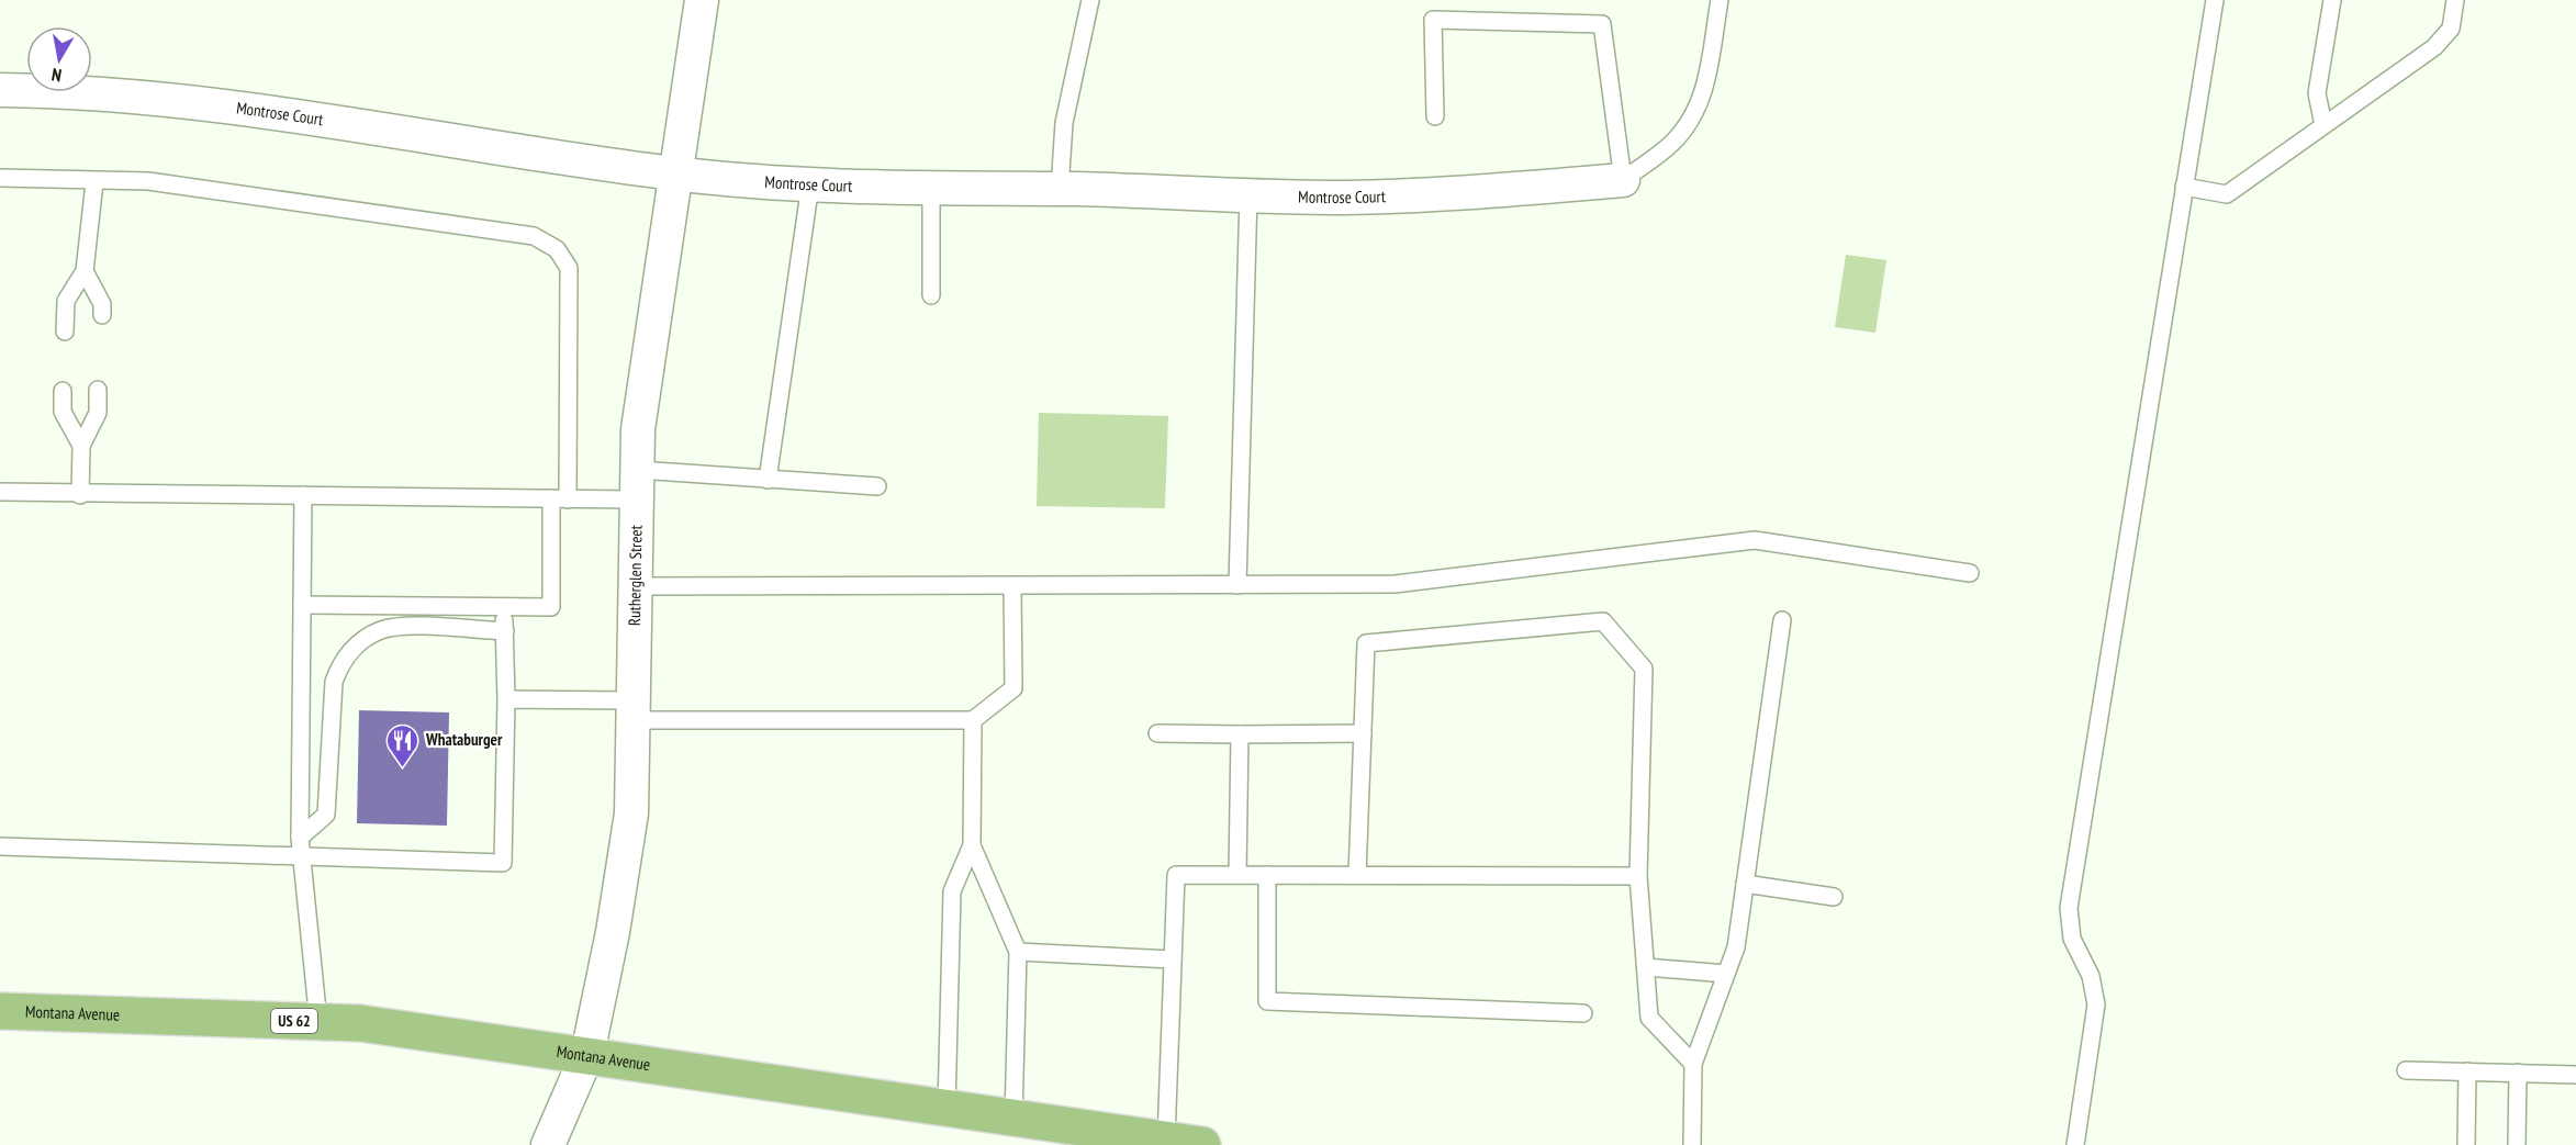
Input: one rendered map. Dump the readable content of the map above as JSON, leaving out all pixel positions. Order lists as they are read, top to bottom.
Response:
{
  "streets": {
    "highway": ["Montana Avenue", "US 62"],
    "street": ["Montrose Court", "Rutherglen Street"]
  },
  "crossings": [
    ["Montrose Court", "Rutherglen Street"],
    ["Rutherglen Street", "Montana Avenue"]
  ],
  "places": {
    "restaurant": ["Whataburger"]
  },
  "north": "bottom"
}
